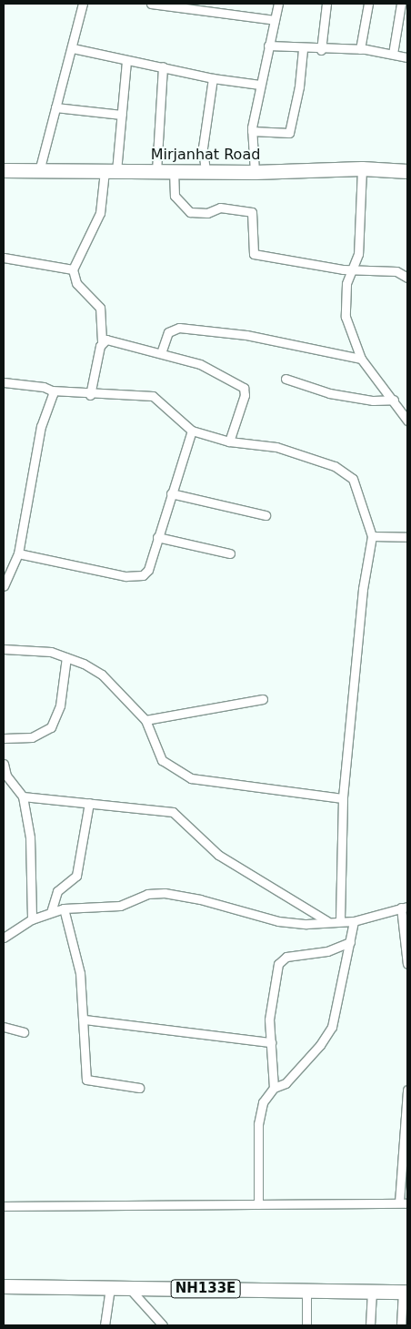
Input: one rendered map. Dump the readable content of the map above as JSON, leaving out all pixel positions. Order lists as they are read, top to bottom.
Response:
{
  "streets": {
    "main road": ["Mirjanhat Road", "NH133E"]
  }
}
